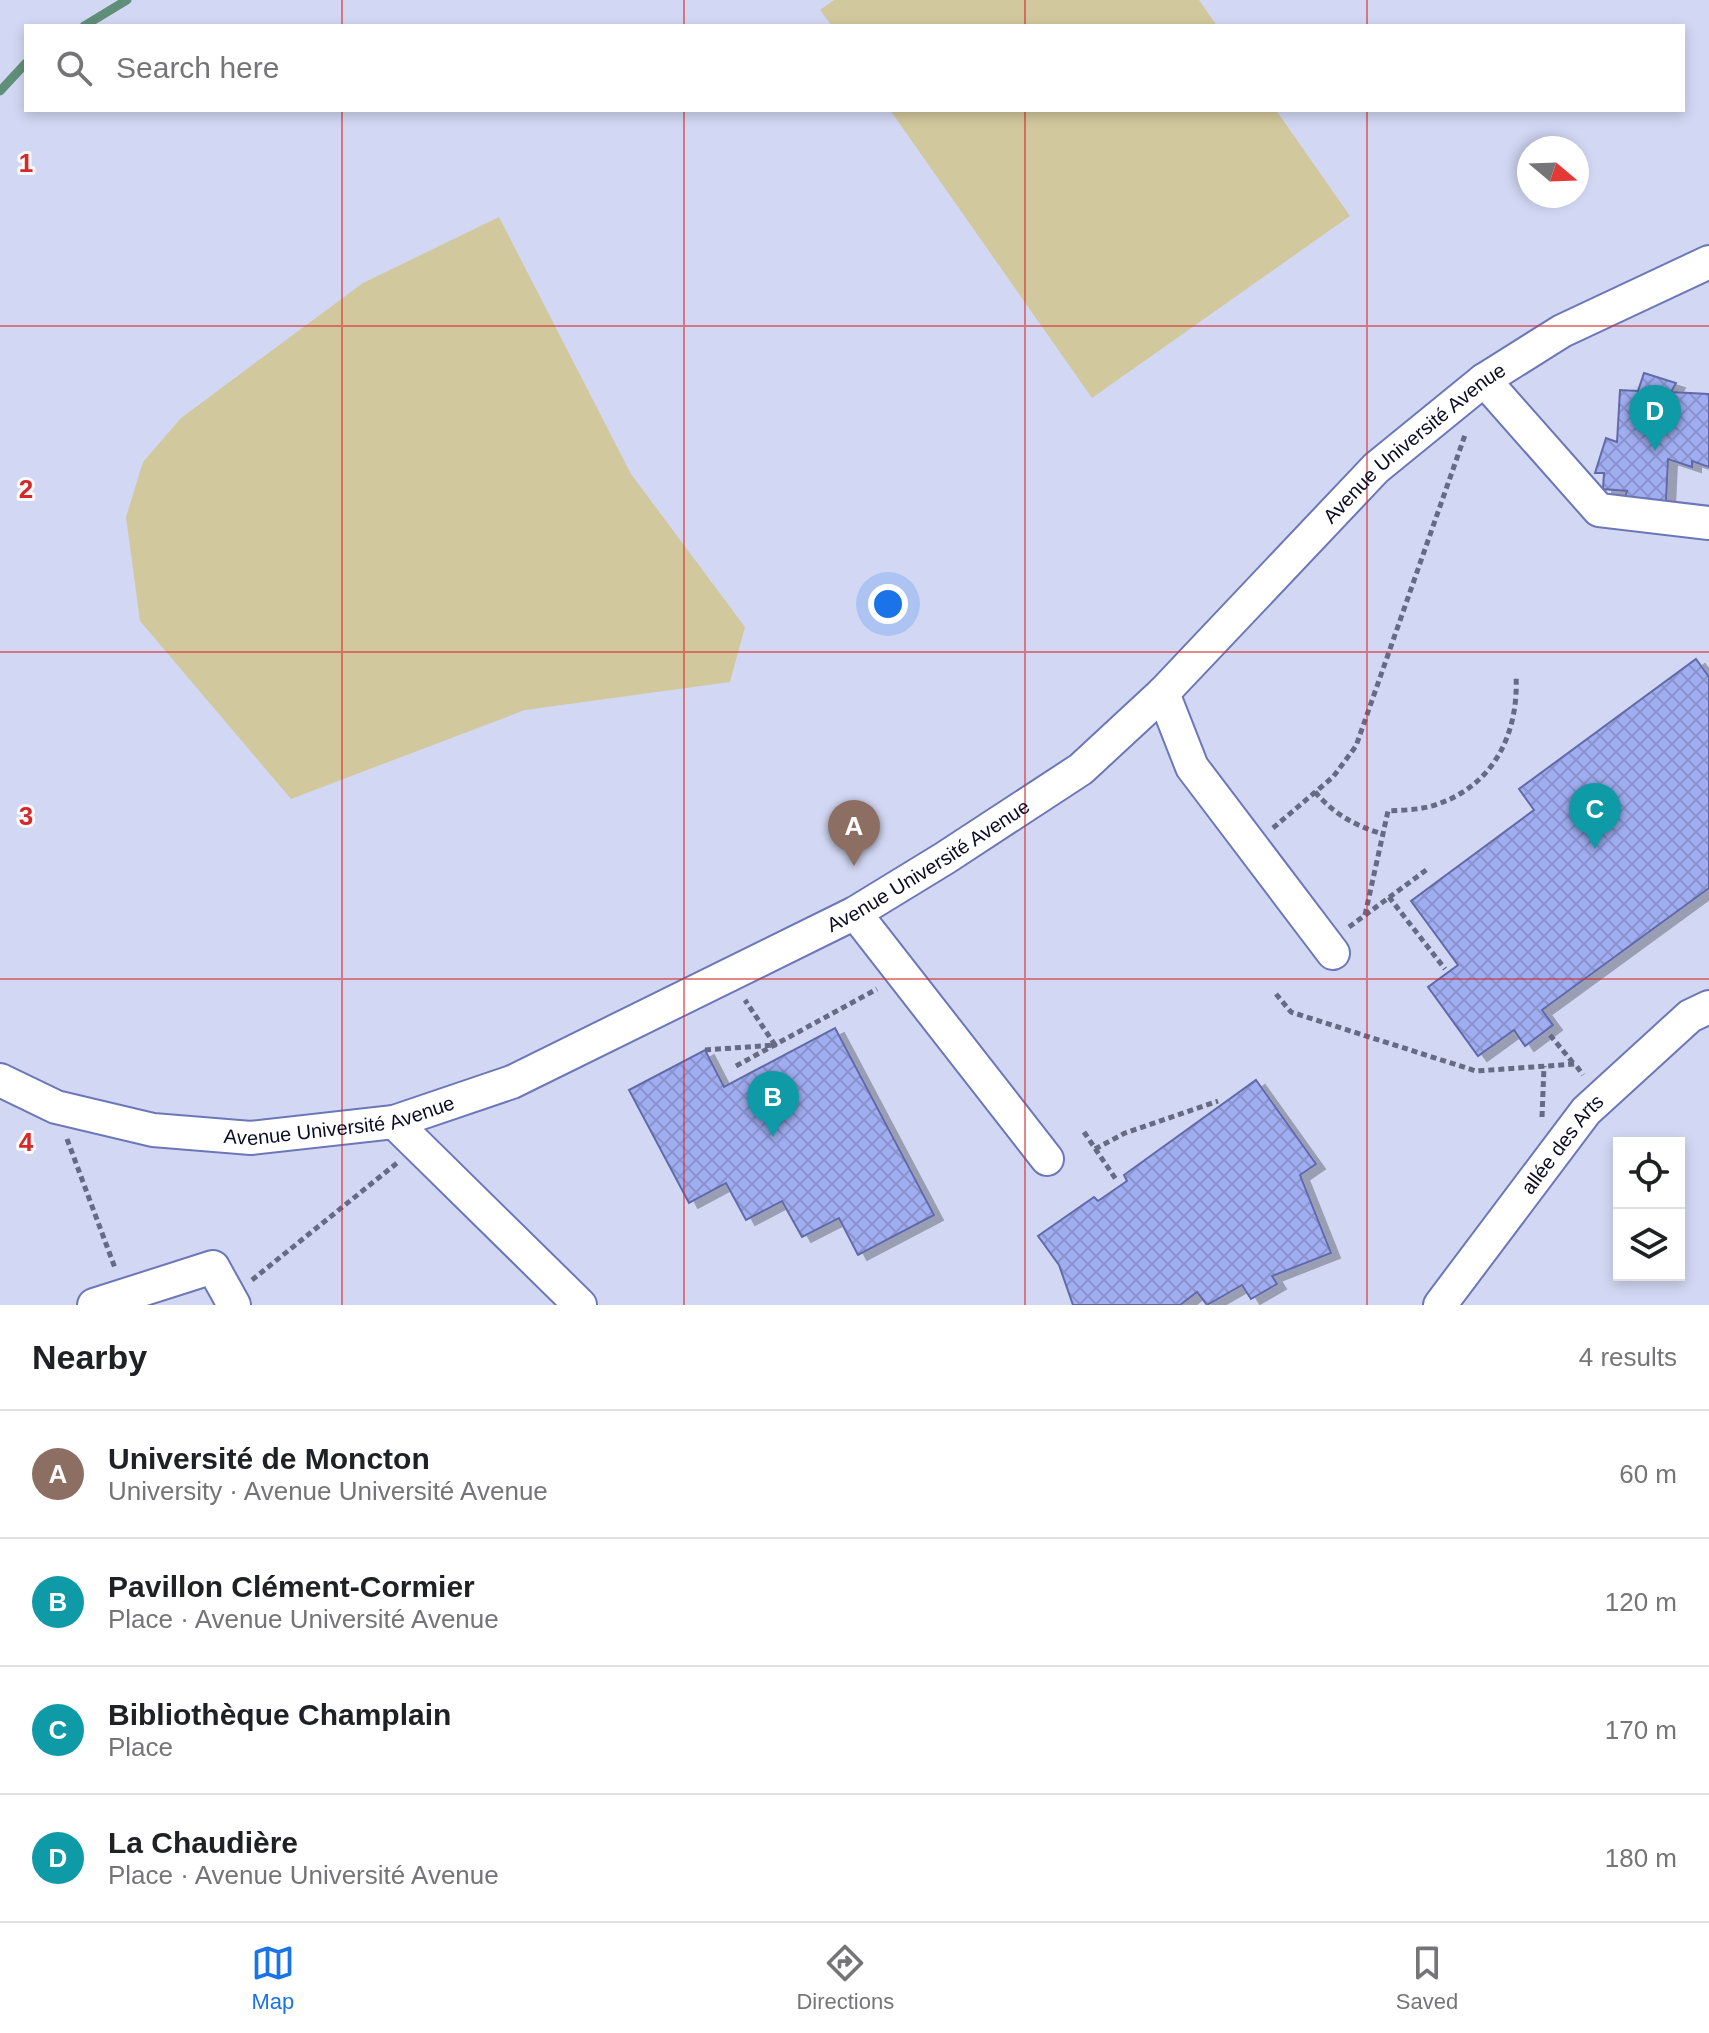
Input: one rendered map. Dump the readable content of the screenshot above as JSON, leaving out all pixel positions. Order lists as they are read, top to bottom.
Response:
{
  "streets": {
    "street": ["Avenue Université Avenue", "allée des Arts"]
  },
  "north": "right",
  "page": {
    "search": "Search here",
    "pins": [
      "D",
      "C",
      "A",
      "B"
    ],
    "heading": ["Nearby", "4 results"],
    "list": [
      {
        "mark": "A",
        "name": "Université de Moncton",
        "note": "University · Avenue Université Avenue",
        "value": "60 m"
      },
      {
        "mark": "B",
        "name": "Pavillon Clément-Cormier",
        "note": "Place · Avenue Université Avenue",
        "value": "120 m"
      },
      {
        "mark": "C",
        "name": "Bibliothèque Champlain",
        "note": "Place",
        "value": "170 m"
      },
      {
        "mark": "D",
        "name": "La Chaudière",
        "note": "Place · Avenue Université Avenue",
        "value": "180 m"
      }
    ],
    "nav": ["Map", "Directions", "Saved"]
  },
  "grid": {
    "rows": [
      "1",
      "2",
      "3",
      "4"
    ]
  }
}
